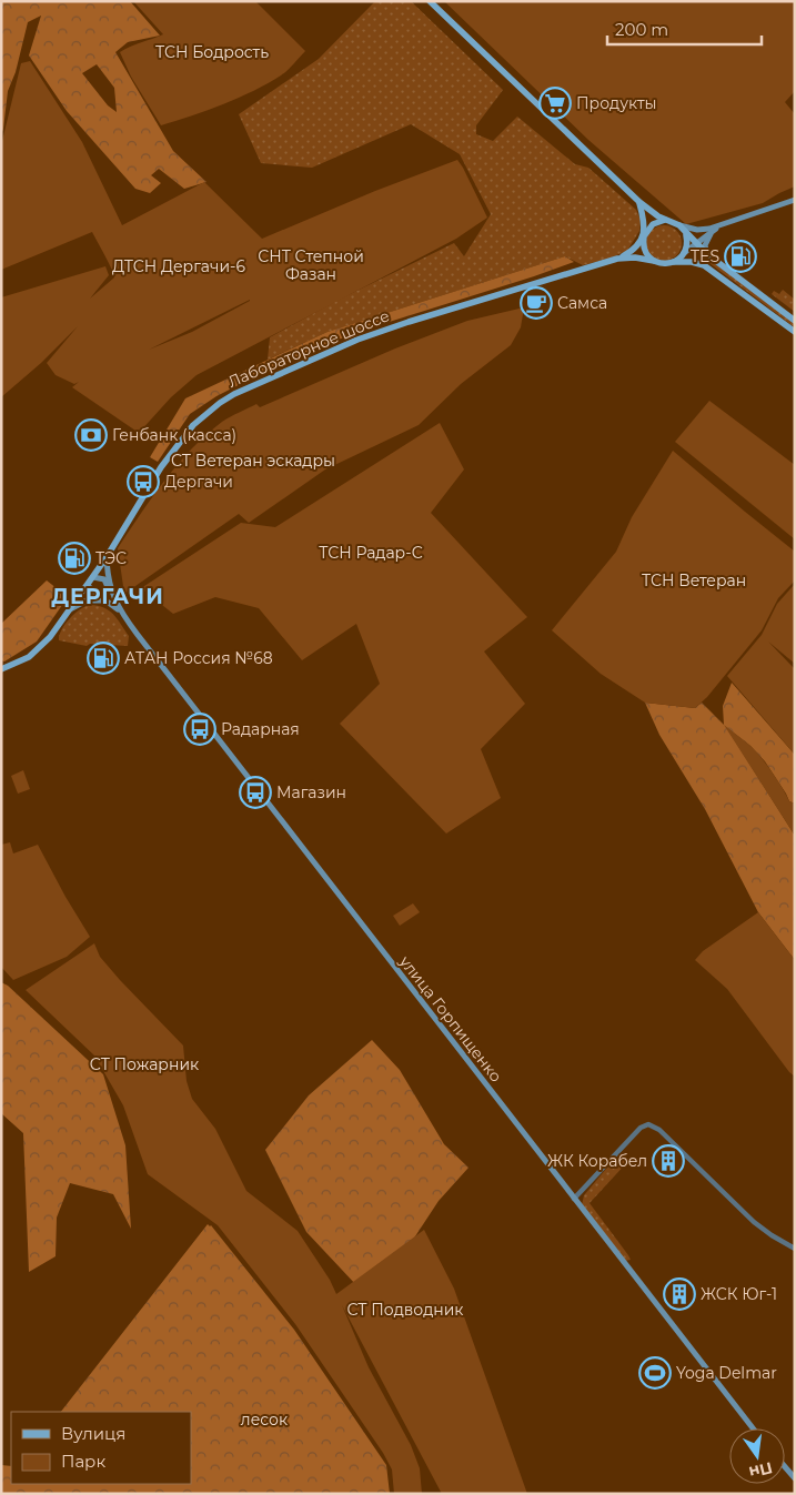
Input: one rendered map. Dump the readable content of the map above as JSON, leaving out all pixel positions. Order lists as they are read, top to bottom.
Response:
{
  "streets": {
    "main road": ["Лабораторное шоссе", "улица Горпищенко"]
  },
  "crossings": [
    ["Лабораторное шоссе", "улица Горпищенко"]
  ],
  "districts": ["ДЕРГАЧИ"],
  "parks": [
    "ТСН Бодрость",
    "СНТ Степной Фазан",
    "ДТСН Дергачи-6",
    "СТ Ветеран эскадры",
    "ТСН Радар-С",
    "ТСН Ветеран",
    "СТ Пожарник",
    "СТ Подводник",
    "лесок"
  ],
  "places": {
    "supermarket": ["Продукты"],
    "fuel station": ["TES", "ТЭС", "АТАН Россия №68"],
    "cafe": ["Самса"],
    "bank": ["Генбанк (касса)"],
    "bus stop": ["Дергачи", "Радарная", "Магазин"],
    "building": ["ЖК Корабел", "ЖСК Юг-1"],
    "sports": ["Yoga Delmar"]
  },
  "legend": ["Вулиця", "Парк"],
  "scale_bar": "200 m",
  "north": "bottom"
}
